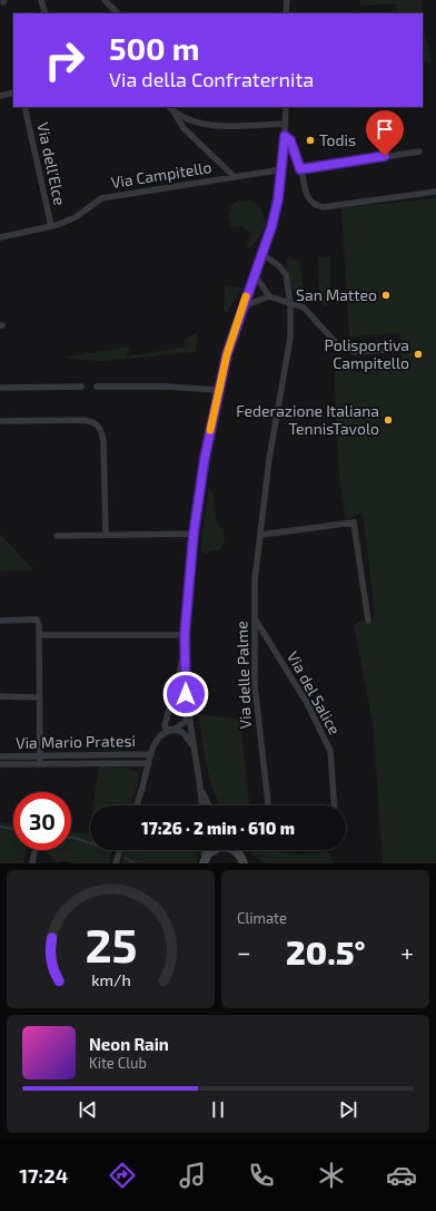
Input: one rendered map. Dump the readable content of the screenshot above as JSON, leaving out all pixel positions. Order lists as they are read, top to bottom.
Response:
{
  "streets": {
    "street": [
      "Via dell'Elce",
      "Via Campitello",
      "Via delle Palme",
      "Via del Salice",
      "Via Mario Pratesi"
    ]
  },
  "crossings": [
    ["Via dell'Elce", "Via Campitello"],
    ["Via delle Palme", "Via del Salice"]
  ],
  "places": [
    "Todis",
    "San Matteo",
    "Polisportiva Campitello",
    "Federazione Italiana TennisTavolo"
  ],
  "page": {
    "turn": ["500 m", "Via della Confraternita"],
    "limit": "30",
    "trip": "17:26 · 2 min · 610 m",
    "tile": "Climate",
    "heat": ["−", "20.5°", "+"],
    "song": ["Neon Rain", "Kite Club"],
    "tabs": "17:24",
    "gauge": ["25", "km/h"]
  }
}
